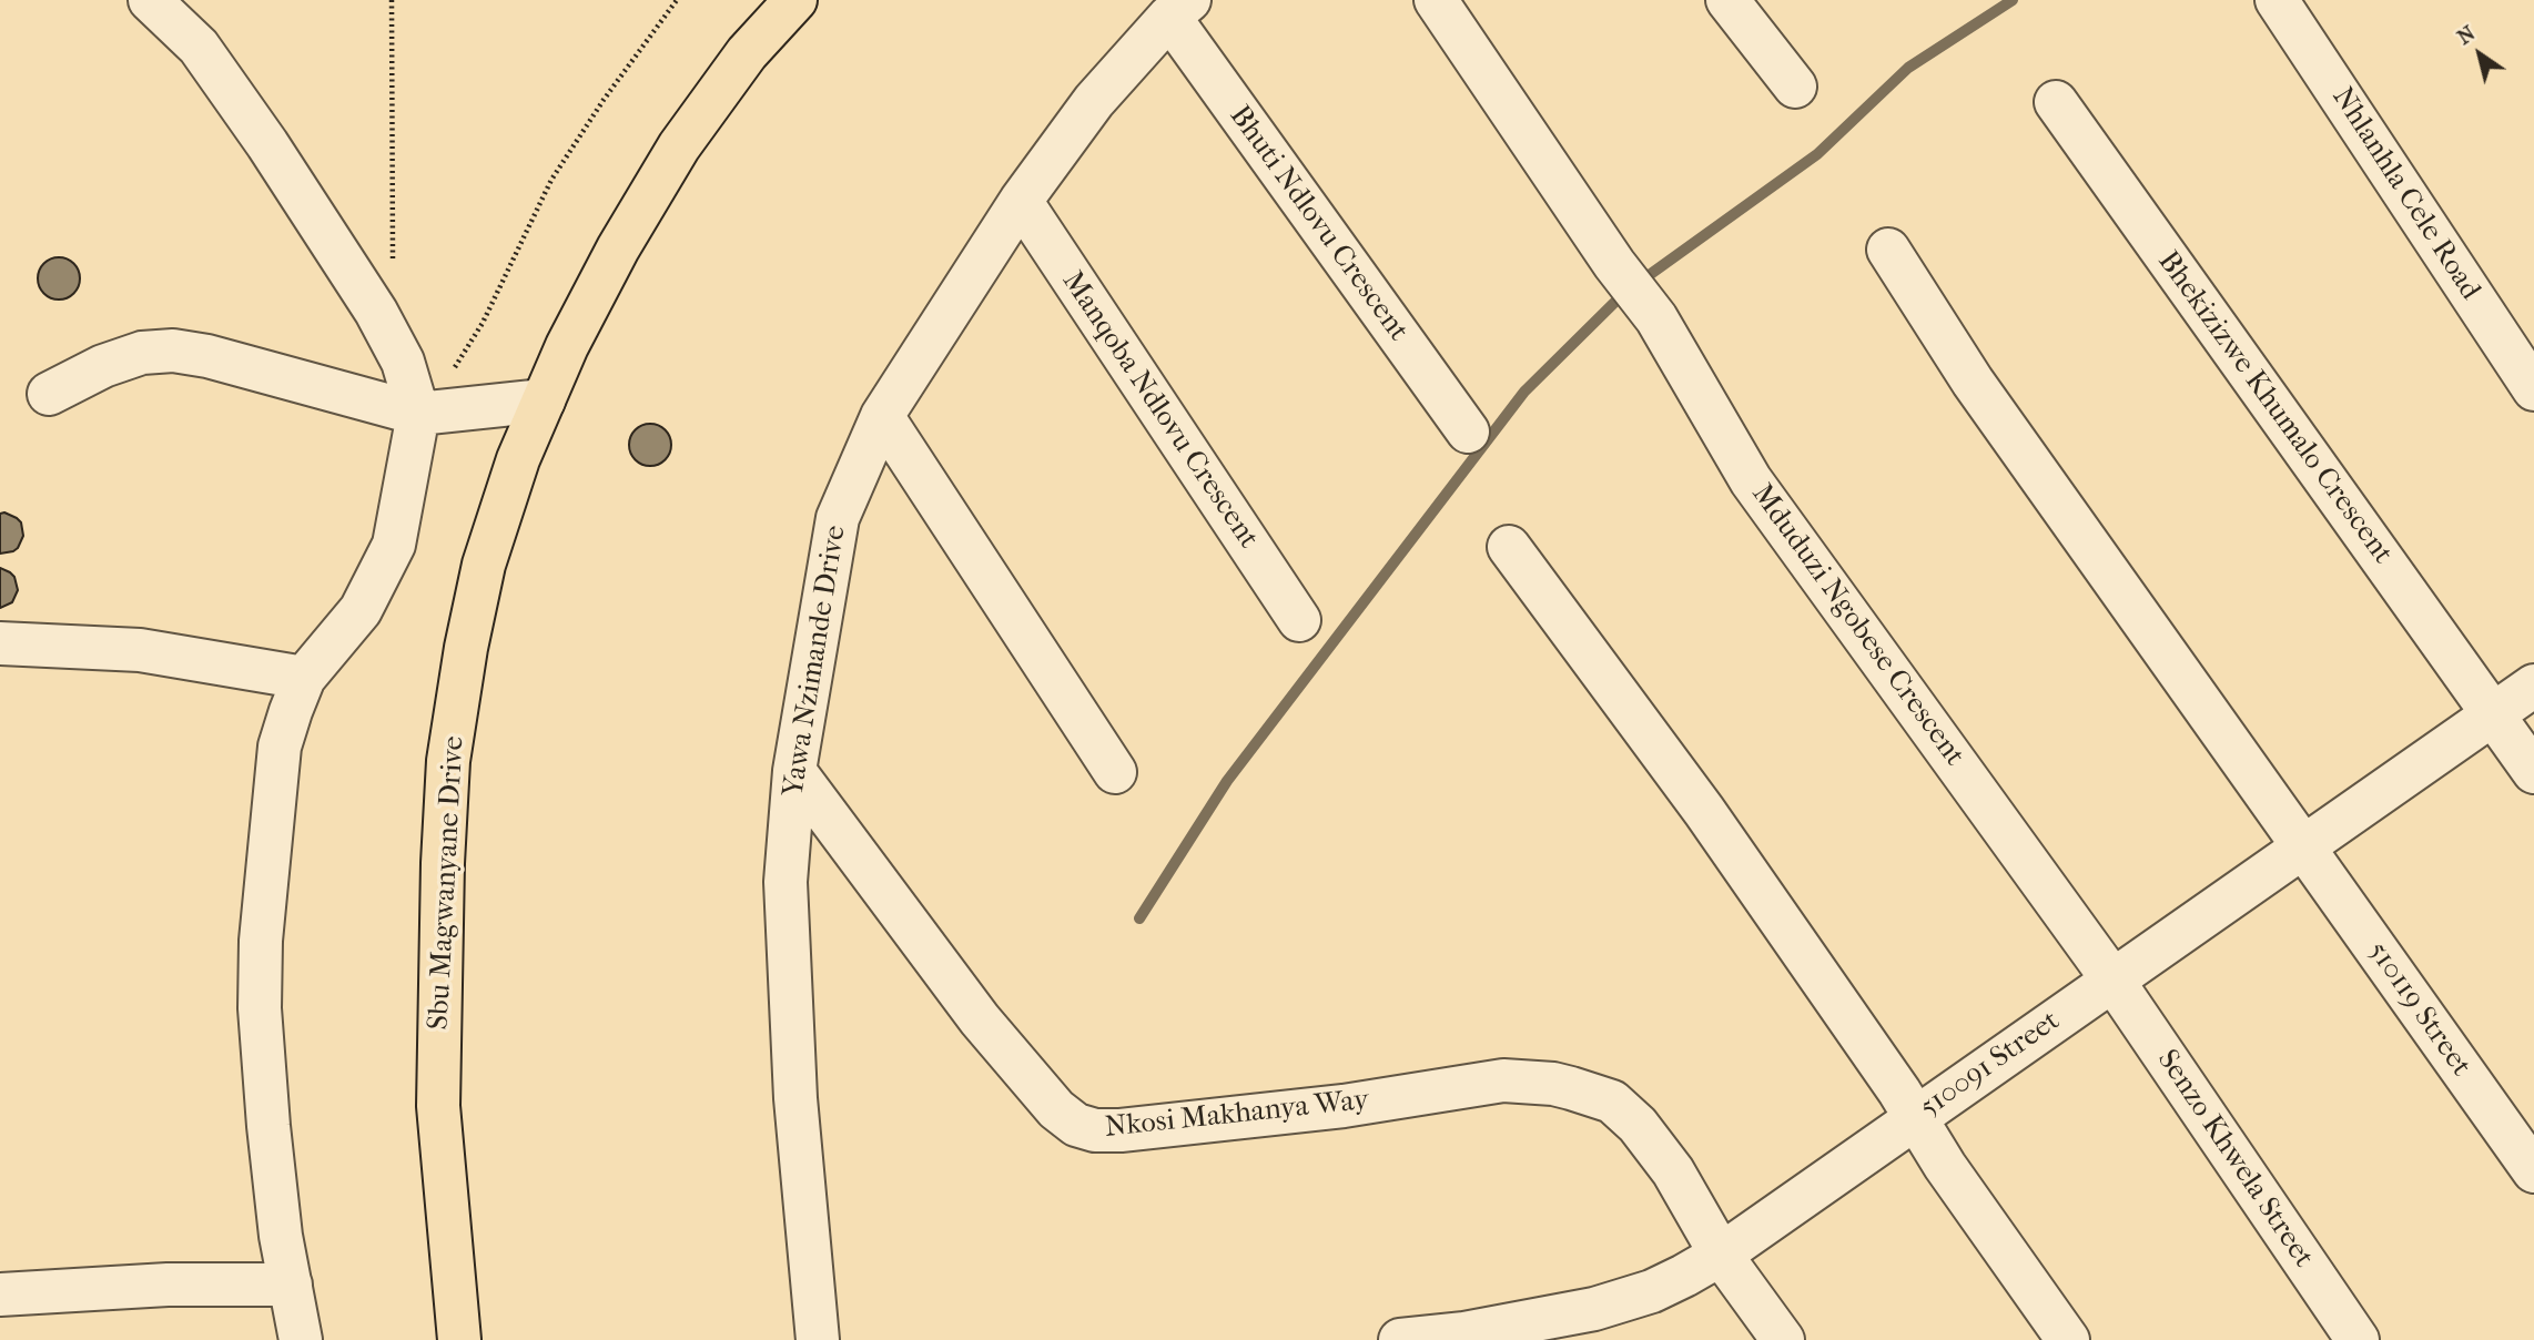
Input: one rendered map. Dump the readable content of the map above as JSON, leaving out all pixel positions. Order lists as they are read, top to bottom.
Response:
{
  "streets": {
    "main road": ["Sbu Magwanyane Drive"],
    "street": [
      "Nhlanhla Cele Road",
      "Bhuti Ndlovu Crescent",
      "Bhekizizwe Khumalo Crescent",
      "Manqoba Ndlovu Crescent",
      "Mduduzi Ngobese Crescent",
      "Yawa Nzimande Drive",
      "510119 Street",
      "510091 Street",
      "Nkosi Makhanya Way",
      "Senzo Khwela Street"
    ]
  },
  "crossings": [
    ["Bhuti Ndlovu Crescent", "Yawa Nzimande Drive"],
    ["Bhekizizwe Khumalo Crescent", "510091 Street"],
    ["Manqoba Ndlovu Crescent", "Yawa Nzimande Drive"],
    ["Mduduzi Ngobese Crescent", "510091 Street"],
    ["Mduduzi Ngobese Crescent", "Senzo Khwela Street"],
    ["Yawa Nzimande Drive", "Nkosi Makhanya Way"],
    ["510119 Street", "510091 Street"],
    ["510091 Street", "Nkosi Makhanya Way"],
    ["510091 Street", "Senzo Khwela Street"]
  ],
  "north": "top left"
}
